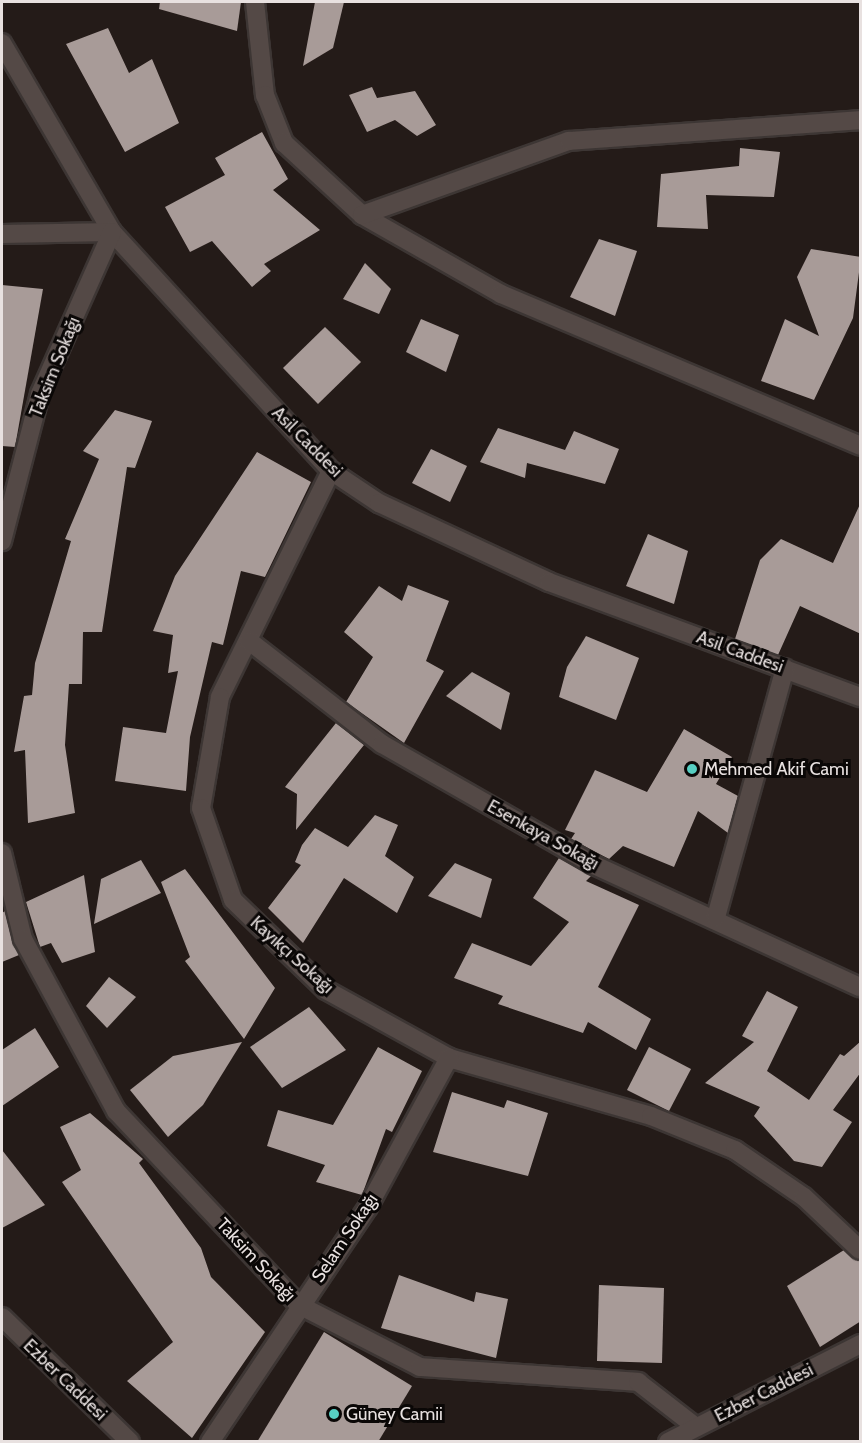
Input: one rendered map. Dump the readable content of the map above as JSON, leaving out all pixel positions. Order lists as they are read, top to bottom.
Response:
{
  "streets": {
    "street": [
      "Taksim Sokağı",
      "Asil Caddesi",
      "Esenkaya Sokağı",
      "Kayıkçı Sokağı",
      "Selam Sokağı",
      "Ezber Caddesi"
    ]
  },
  "crossings": [
    ["Taksim Sokağı", "Asil Caddesi"],
    ["Taksim Sokağı", "Selam Sokağı"],
    ["Taksim Sokağı", "Ezber Caddesi"],
    ["Asil Caddesi", "Kayıkçı Sokağı"],
    ["Esenkaya Sokağı", "Kayıkçı Sokağı"],
    ["Kayıkçı Sokağı", "Selam Sokağı"]
  ],
  "places": ["Mehmed Akif Cami", "Güney Camii"]
}
